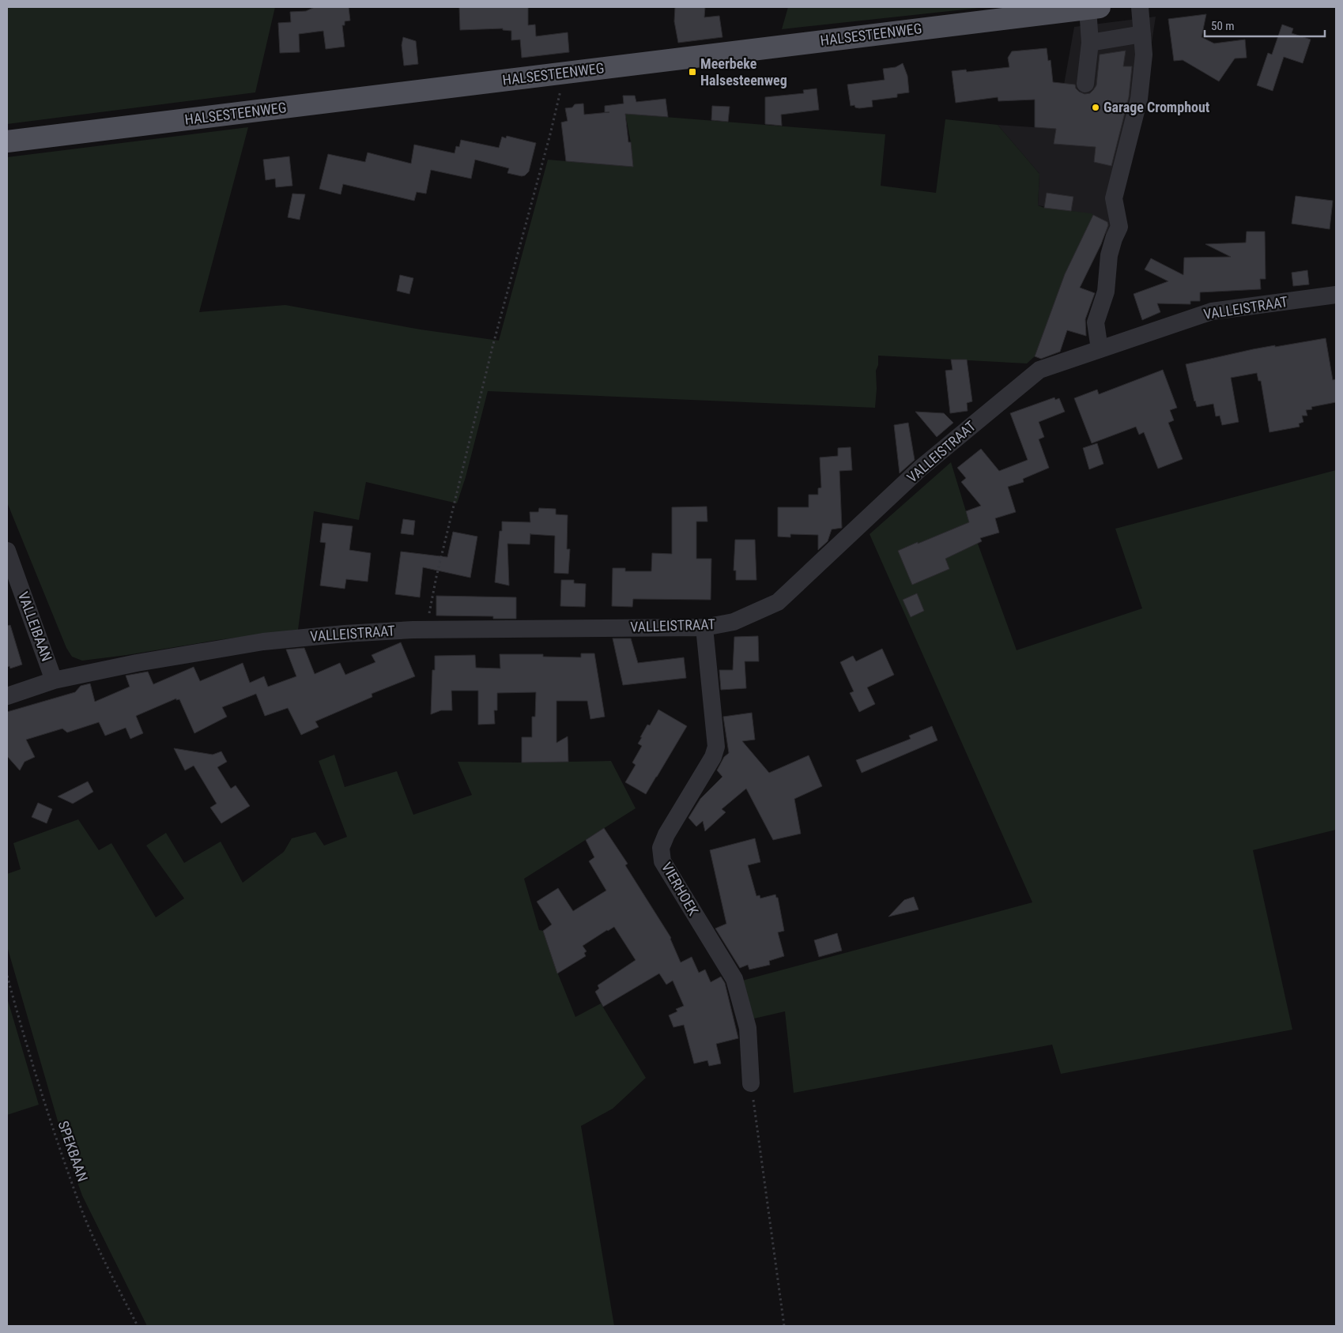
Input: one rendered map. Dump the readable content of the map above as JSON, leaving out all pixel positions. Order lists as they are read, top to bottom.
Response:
{
  "streets": {
    "main road": ["HALSESTEENWEG"],
    "street": ["VALLEISTRAAT", "VALLEIBAAN", "VIERHOEK"],
    "path": ["SPEKBAAN"]
  },
  "crossings": [
    ["VALLEISTRAAT", "VALLEIBAAN"],
    ["VALLEISTRAAT", "VIERHOEK"]
  ],
  "places": {
    "transit": ["Meerbeke Halsesteenweg"],
    "other": ["Garage Cromphout"]
  },
  "scale_bar": "50 m"
}
